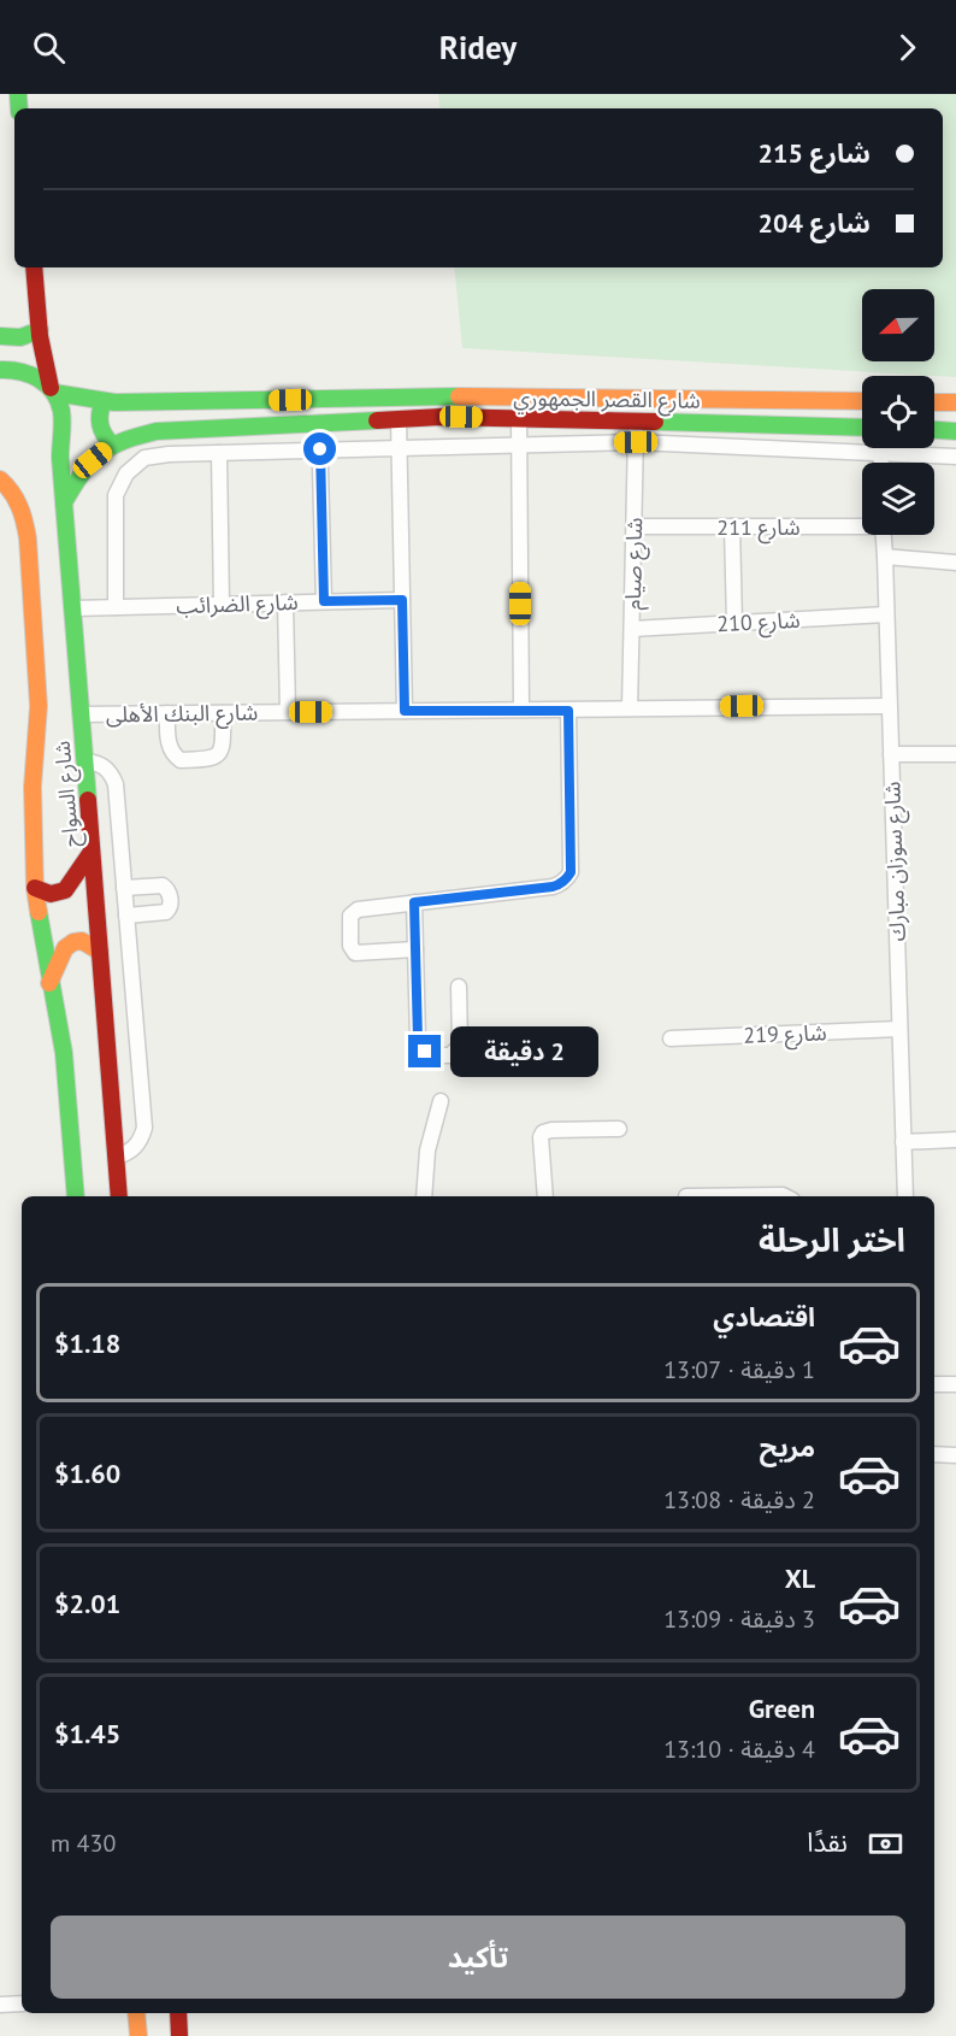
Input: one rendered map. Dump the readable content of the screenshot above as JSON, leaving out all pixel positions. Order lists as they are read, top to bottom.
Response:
{
  "streets": {
    "main road": ["شارع القصر الجمهوري", "شارع السواح"],
    "street": [
      "شارع 211",
      "شارع صيام",
      "شارع الضرائب",
      "شارع 210",
      "شارع البنك الأهلى",
      "شارع سوزان مبارك",
      "شارع 219"
    ]
  },
  "crossings": [
    ["شارع القصر الجمهوري", "شارع صيام"],
    ["شارع القصر الجمهوري", "شارع السواح"],
    ["شارع 211", "شارع صيام"],
    ["شارع صيام", "شارع 210"],
    ["شارع صيام", "شارع البنك الأهلى"],
    ["شارع الضرائب", "شارع السواح"],
    ["شارع 210", "شارع سوزان مبارك"],
    ["شارع البنك الأهلى", "شارع السواح"],
    ["شارع البنك الأهلى", "شارع سوزان مبارك"],
    ["شارع سوزان مبارك", "شارع 219"]
  ],
  "north": "left",
  "page": {
    "header": "Ridey",
    "banner": ["شارع 215", "شارع 204"],
    "bubble": "2 دقيقة",
    "heading": "اختر الرحلة",
    "list": [
      {
        "name": "اقتصادي",
        "note": "1 دقيقة · 13:07",
        "value": "$1.18"
      },
      {
        "name": "مريح",
        "note": "2 دقيقة · 13:08",
        "value": "$1.60"
      },
      {
        "name": "XL",
        "note": "3 دقيقة · 13:09",
        "value": "$2.01"
      },
      {
        "name": "Green",
        "note": "4 دقيقة · 13:10",
        "value": "$1.45"
      }
    ],
    "pay": ["نقدًا", "430 m"],
    "buttons": "تأكيد"
  }
}
